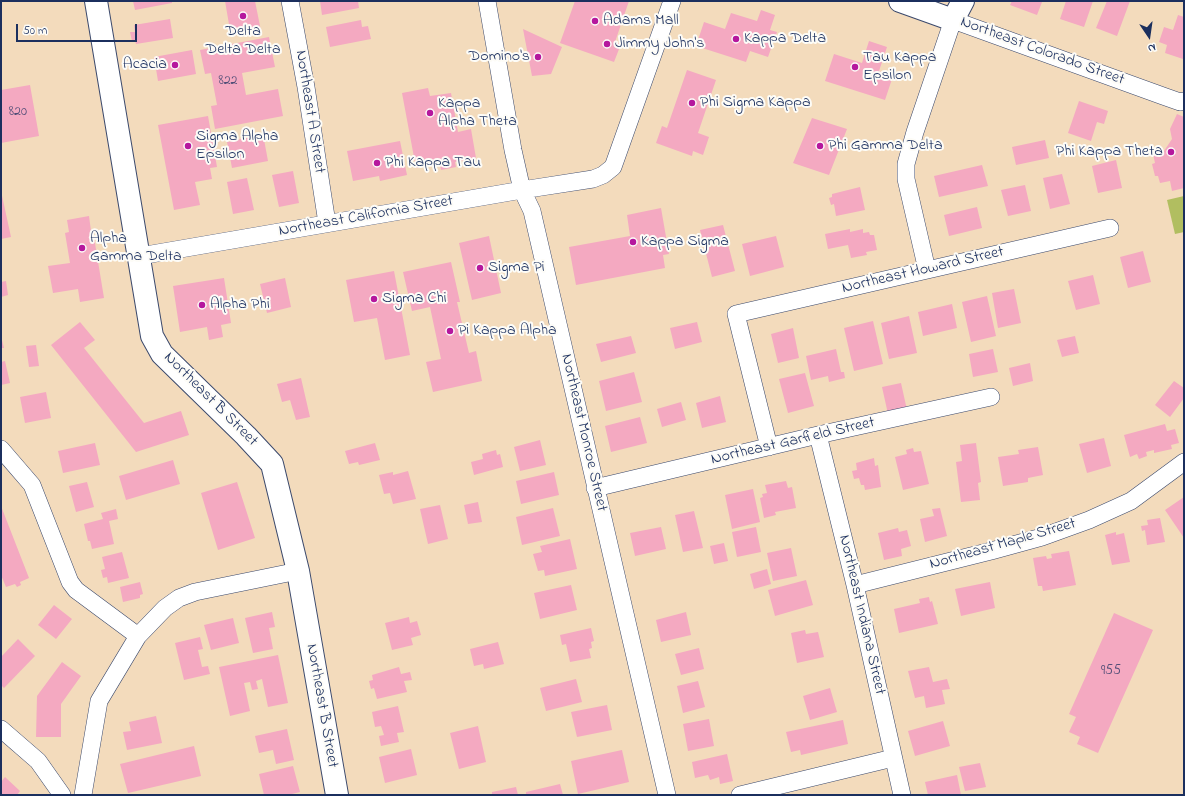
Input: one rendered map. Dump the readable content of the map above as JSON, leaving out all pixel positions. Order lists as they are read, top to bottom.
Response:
{
  "streets": {
    "street": [
      "Northeast Colorado Street",
      "Northeast A Street",
      "Northeast California Street",
      "Northeast Howard Street",
      "Northeast B Street",
      "Northeast Monroe Street",
      "Northeast Garfield Street",
      "Northeast Maple Street",
      "Northeast Indiana Street"
    ]
  },
  "crossings": [
    ["Northeast A Street", "Northeast California Street"],
    ["Northeast California Street", "Northeast B Street"],
    ["Northeast California Street", "Northeast Monroe Street"],
    ["Northeast Howard Street", "Northeast Garfield Street"],
    ["Northeast Monroe Street", "Northeast Garfield Street"],
    ["Northeast Garfield Street", "Northeast Indiana Street"],
    ["Northeast Maple Street", "Northeast Indiana Street"]
  ],
  "places": [
    "Delta Delta Delta",
    "Adams Mall",
    "Kappa Delta",
    "Jimmy John's",
    "Domino's",
    "Acacia",
    "Tau Kappa Epsilon",
    "Phi Sigma Kappa",
    "Kappa Alpha Theta",
    "Sigma Alpha Epsilon",
    "Phi Gamma Delta",
    "Phi Kappa Theta",
    "Phi Kappa Tau",
    "Kappa Sigma",
    "Alpha Gamma Delta",
    "Sigma Pi",
    "Sigma Chi",
    "Alpha Phi",
    "Pi Kappa Alpha"
  ],
  "house_numbers": ["822", "820", "955"],
  "scale_bar": "50 m",
  "north": "bottom"
}
